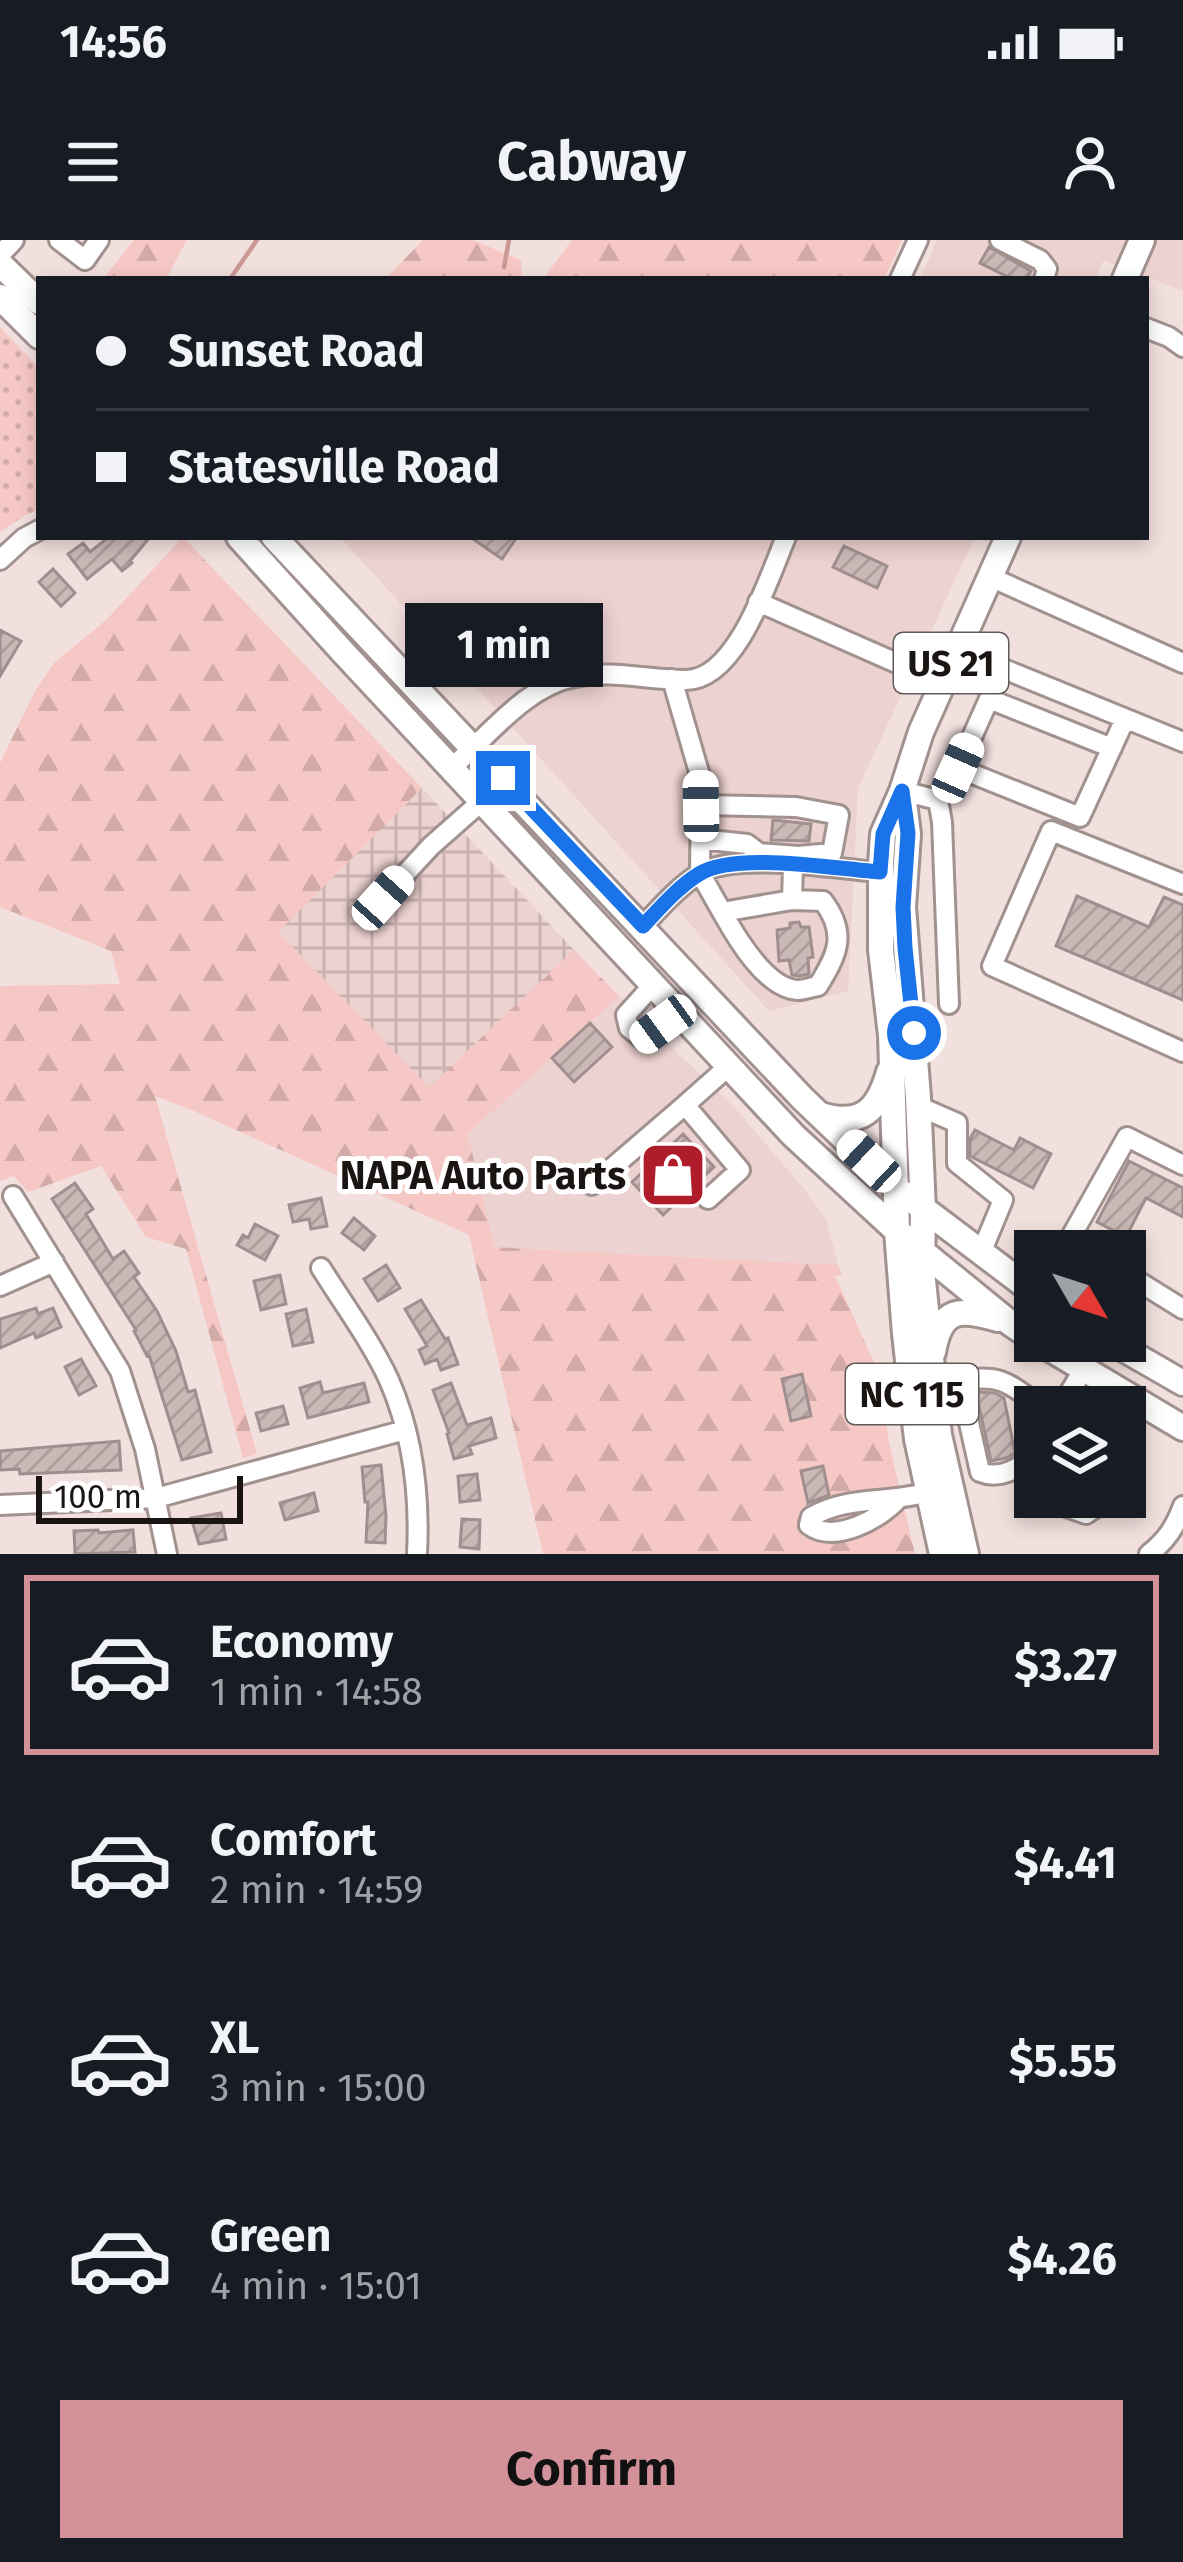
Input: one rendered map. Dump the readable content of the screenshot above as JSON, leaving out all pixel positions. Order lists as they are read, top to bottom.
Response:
{
  "streets": {
    "main road": ["US 21", "NC 115"]
  },
  "crossings": [
    ["US 21", "NC 115"]
  ],
  "places": {
    "shop": ["NAPA Auto Parts"]
  },
  "scale_bar": "100 m",
  "north": "bottom right",
  "page": {
    "status": "14:56",
    "header": "Cabway",
    "banner": ["Sunset Road", "Statesville Road"],
    "bubble": "1 min",
    "scale": "100 m",
    "list": [
      {
        "name": "Economy",
        "note": "1 min · 14:58",
        "value": "$3.27"
      },
      {
        "name": "Comfort",
        "note": "2 min · 14:59",
        "value": "$4.41"
      },
      {
        "name": "XL",
        "note": "3 min · 15:00",
        "value": "$5.55"
      },
      {
        "name": "Green",
        "note": "4 min · 15:01",
        "value": "$4.26"
      }
    ],
    "buttons": "Confirm"
  }
}
